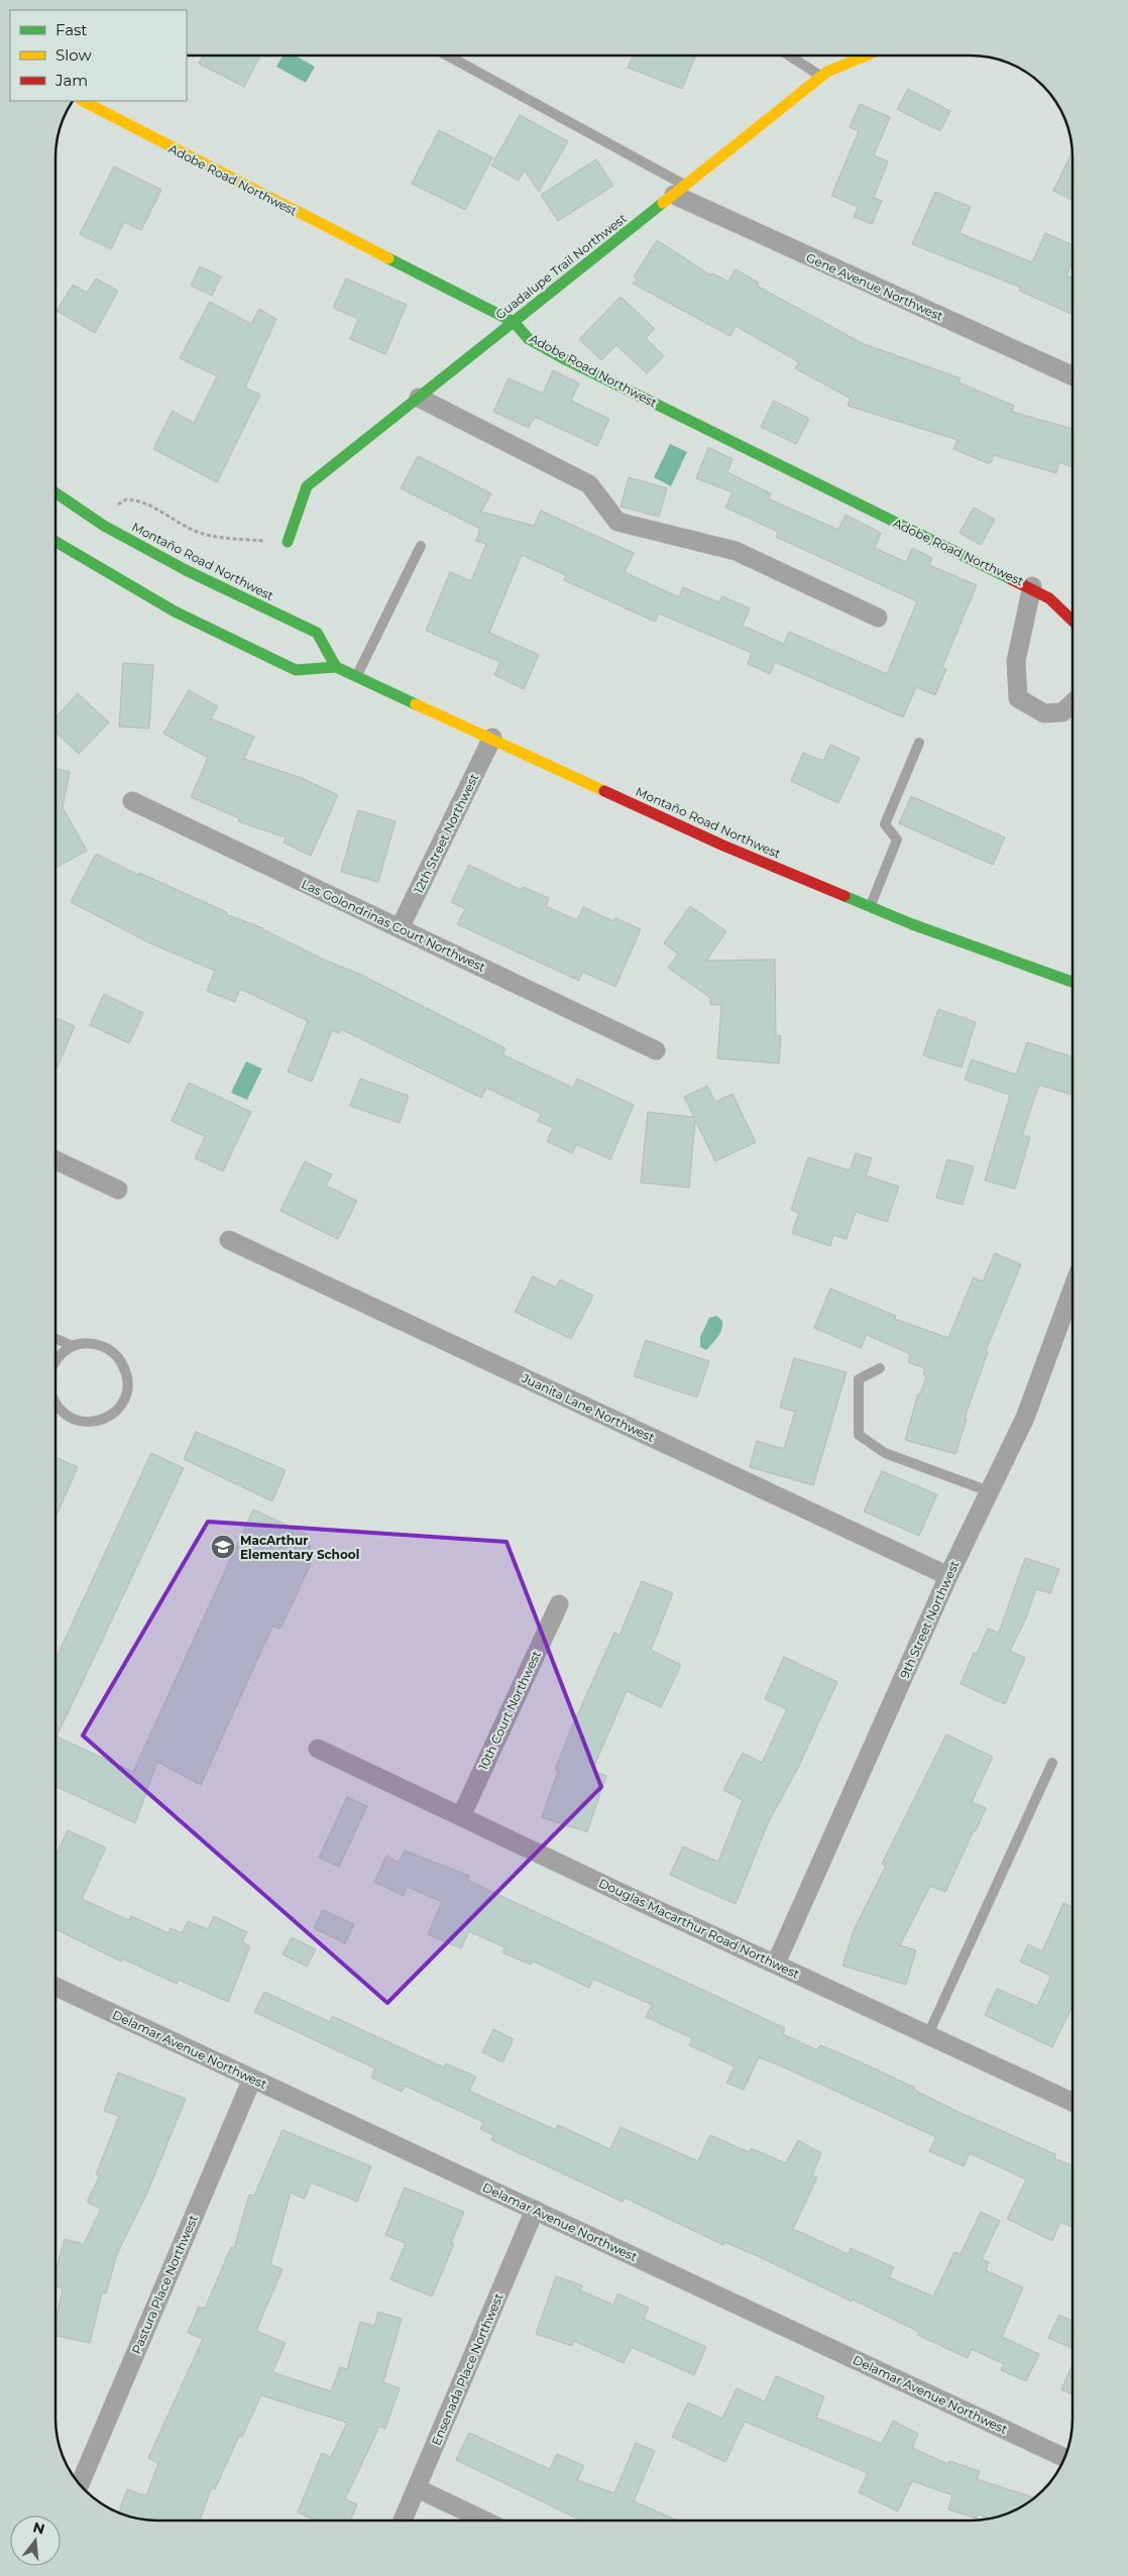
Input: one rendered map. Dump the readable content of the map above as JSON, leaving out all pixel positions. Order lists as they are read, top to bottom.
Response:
{
  "streets": {
    "street": [
      "Adobe Road Northwest",
      "Guadalupe Trail Northwest",
      "Gene Avenue Northwest",
      "Montaño Road Northwest",
      "12th Street Northwest",
      "Las Golondrinas Court Northwest",
      "Juanita Lane Northwest",
      "9th Street Northwest",
      "10th Court Northwest",
      "Douglas Macarthur Road Northwest",
      "Delamar Avenue Northwest",
      "Pastura Place Northwest",
      "Ensenada Place Northwest"
    ]
  },
  "crossings": [
    ["Adobe Road Northwest", "Guadalupe Trail Northwest"],
    ["Guadalupe Trail Northwest", "Gene Avenue Northwest"],
    ["Montaño Road Northwest", "12th Street Northwest"],
    ["12th Street Northwest", "Las Golondrinas Court Northwest"],
    ["Juanita Lane Northwest", "9th Street Northwest"],
    ["9th Street Northwest", "Douglas Macarthur Road Northwest"],
    ["10th Court Northwest", "Douglas Macarthur Road Northwest"],
    ["Delamar Avenue Northwest", "Pastura Place Northwest"],
    ["Delamar Avenue Northwest", "Ensenada Place Northwest"]
  ],
  "places": {
    "school or university": ["MacArthur Elementary School"]
  },
  "legend": ["Fast", "Slow", "Jam"],
  "north": "top"
}
